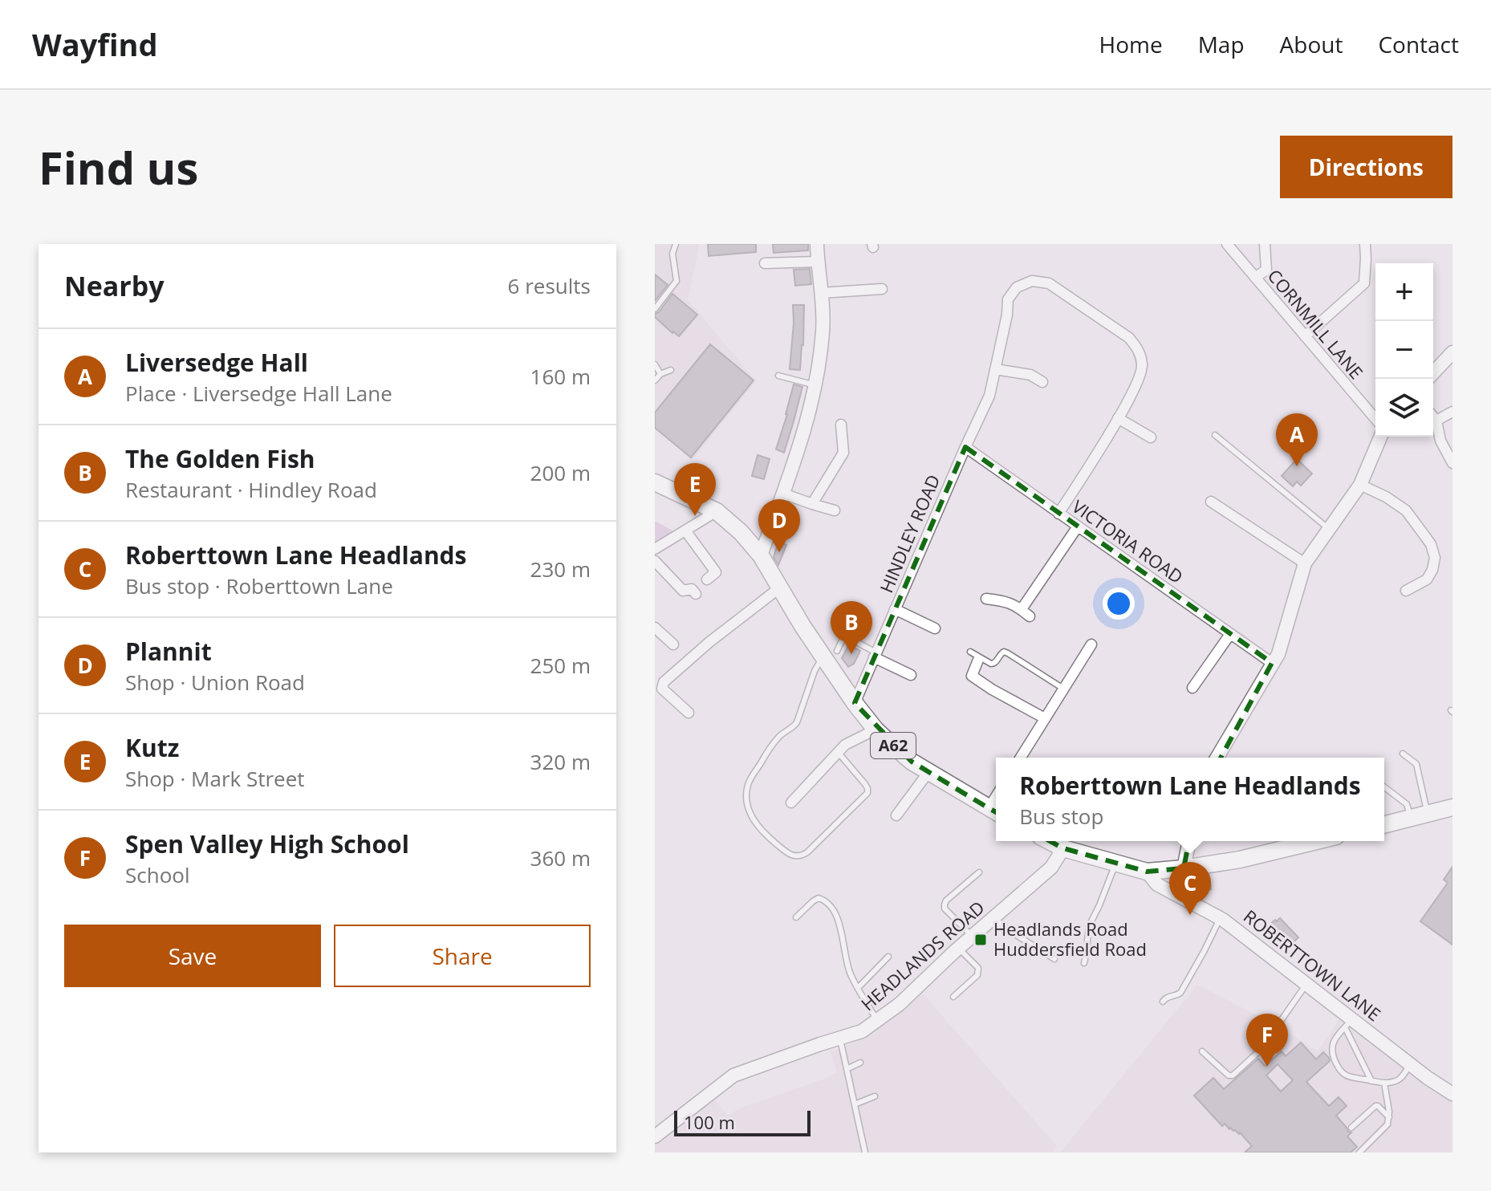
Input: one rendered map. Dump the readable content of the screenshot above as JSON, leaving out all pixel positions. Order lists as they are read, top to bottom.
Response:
{
  "streets": {
    "main road": ["A62"],
    "street": [
      "CORNMILL LANE",
      "HINDLEY ROAD",
      "VICTORIA ROAD",
      "HEADLANDS ROAD",
      "ROBERTTOWN LANE"
    ]
  },
  "crossings": [
    ["HINDLEY ROAD", "VICTORIA ROAD"],
    ["HINDLEY ROAD", "A62"]
  ],
  "places": {
    "transit": ["Headlands Road Huddersfield Road"]
  },
  "scale_bar": "100 m",
  "page": {
    "header": "Wayfind",
    "nav": [
      "Home",
      "Map",
      "About",
      "Contact"
    ],
    "buttons": [
      "Directions",
      ["Save", "Share"]
    ],
    "title": "Find us",
    "heading": ["Nearby", "6 results"],
    "map_buttons": ["+", "−"],
    "list": [
      {
        "mark": "A",
        "name": "Liversedge Hall",
        "note": "Place · Liversedge Hall Lane",
        "value": "160 m"
      },
      {
        "mark": "B",
        "name": "The Golden Fish",
        "note": "Restaurant · Hindley Road",
        "value": "200 m"
      },
      {
        "mark": "C",
        "name": "Roberttown Lane Headlands",
        "note": "Bus stop · Roberttown Lane",
        "value": "230 m"
      },
      {
        "mark": "D",
        "name": "Plannit",
        "note": "Shop · Union Road",
        "value": "250 m"
      },
      {
        "mark": "E",
        "name": "Kutz",
        "note": "Shop · Mark Street",
        "value": "320 m"
      },
      {
        "mark": "F",
        "name": "Spen Valley High School",
        "note": "School",
        "value": "360 m"
      }
    ],
    "pins": [
      "A",
      "E",
      "D",
      "B",
      "C",
      "F"
    ],
    "popup": ["Roberttown Lane Headlands", "Bus stop"],
    "scale": "100 m"
  }
}
